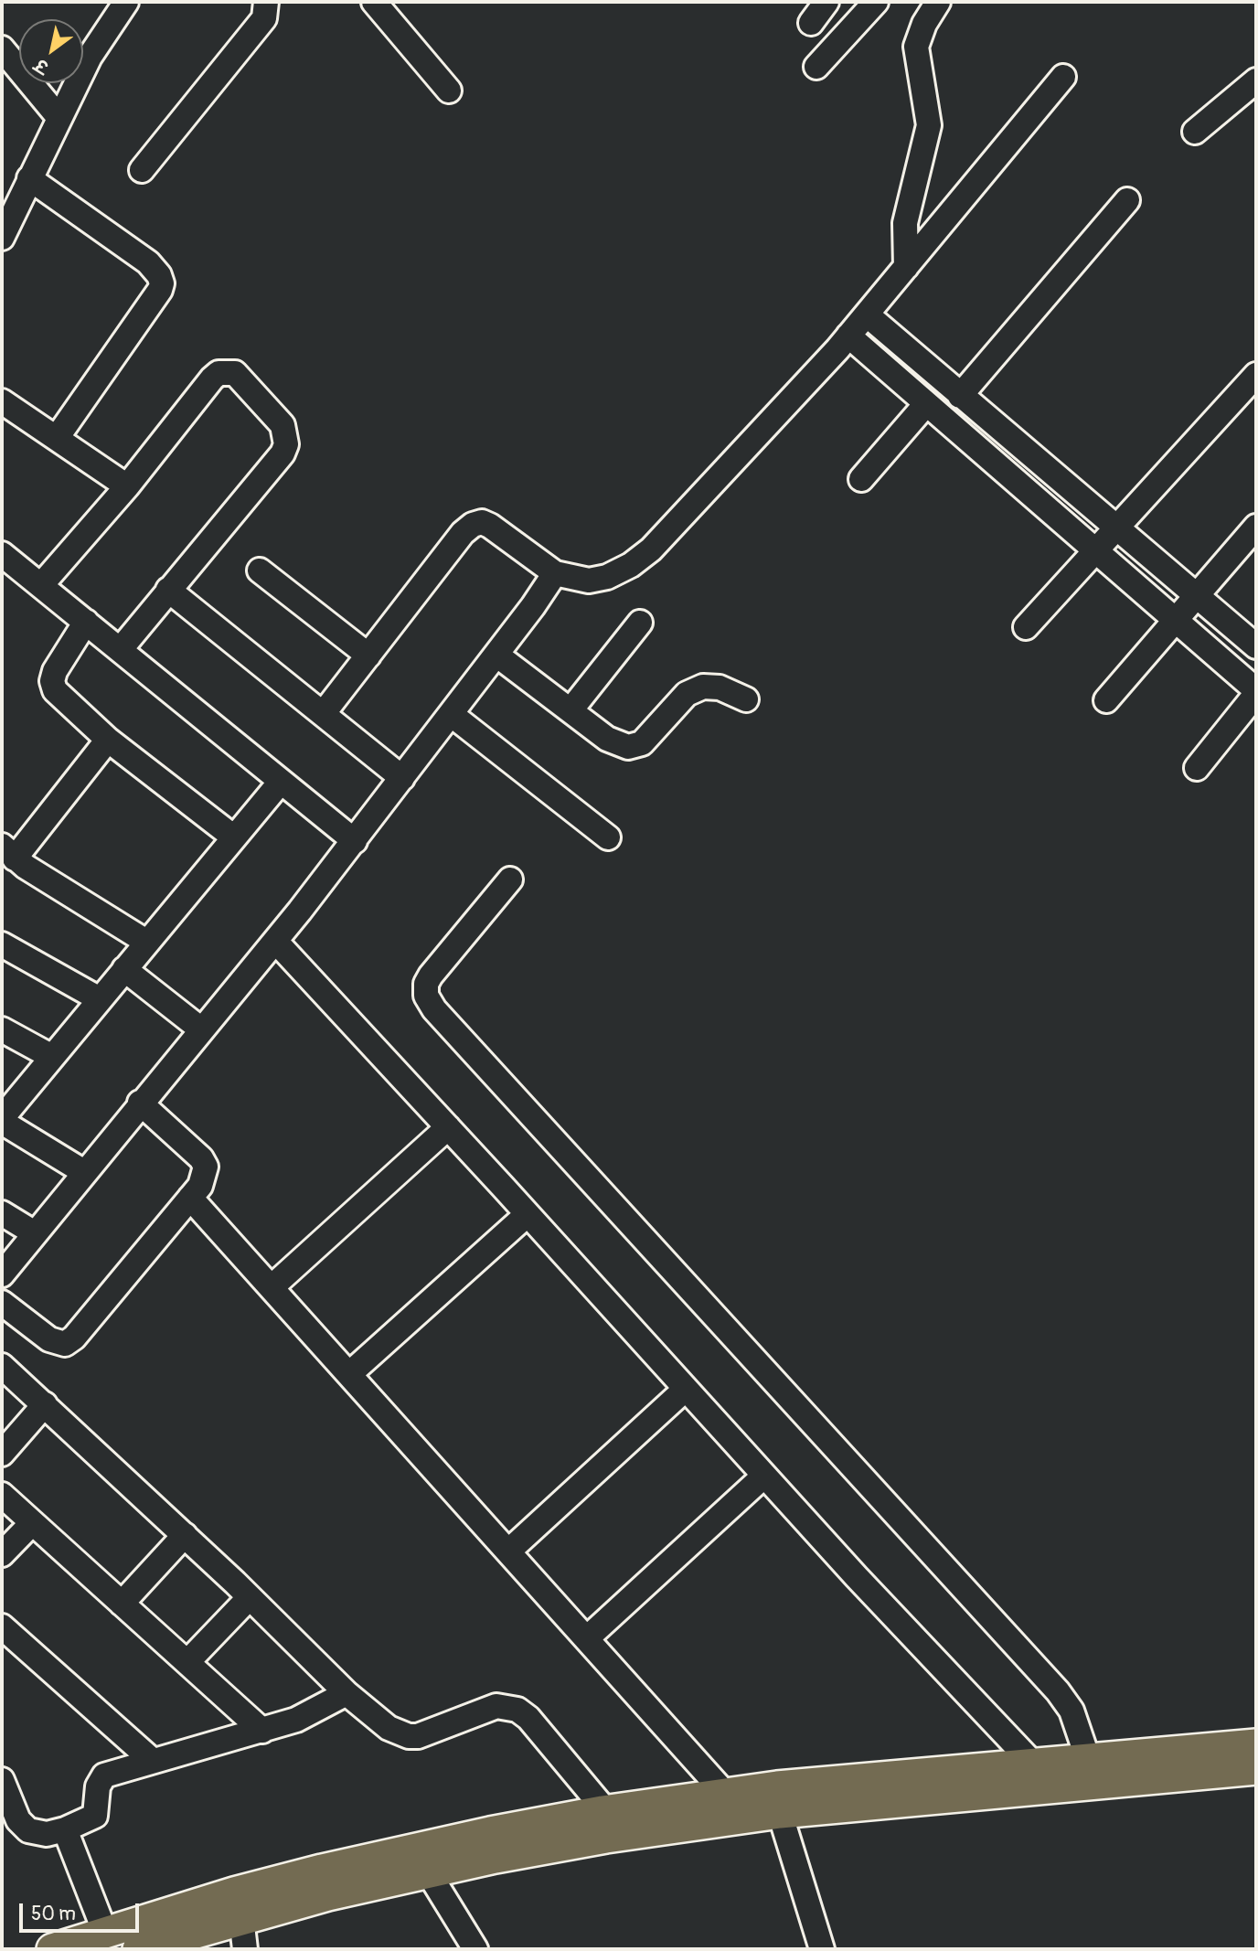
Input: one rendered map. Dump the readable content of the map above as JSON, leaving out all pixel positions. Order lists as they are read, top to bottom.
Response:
{
  "scale_bar": "50 m",
  "north": "bottom left"
}
